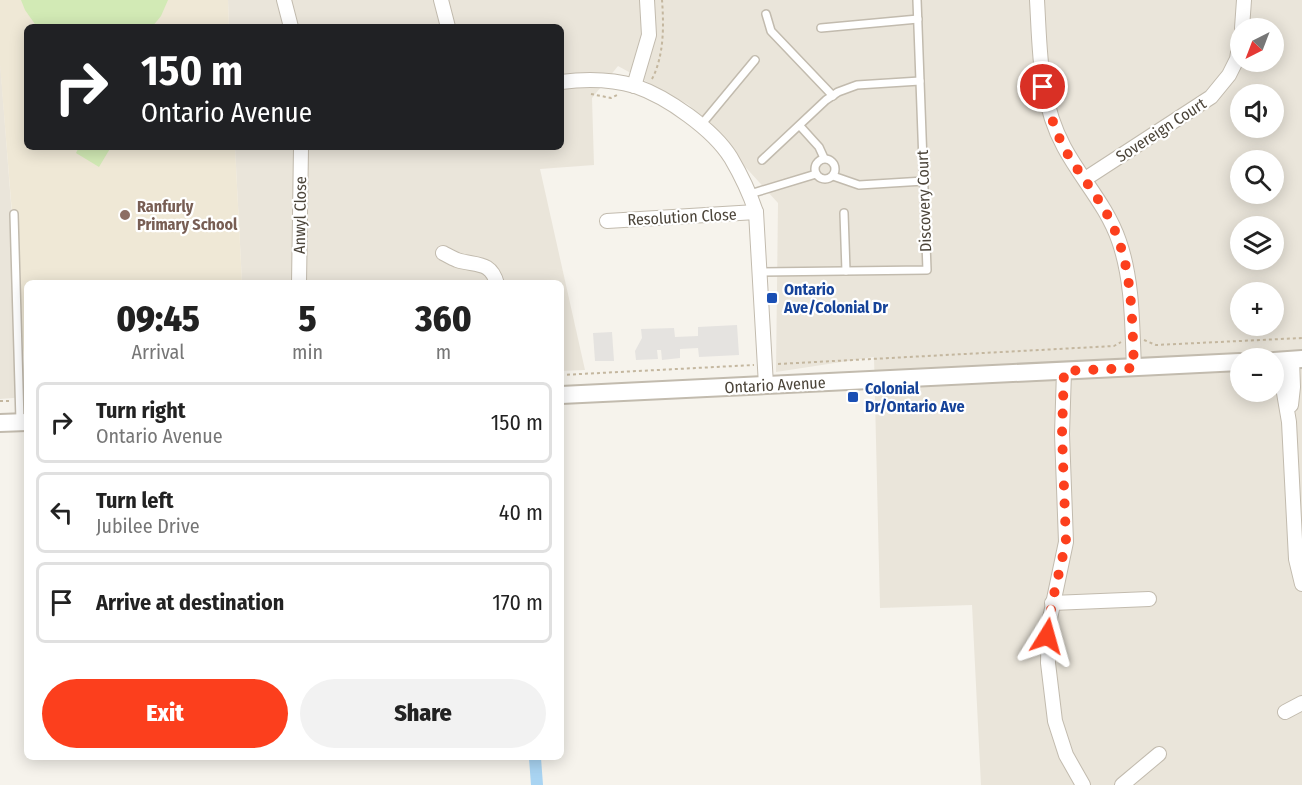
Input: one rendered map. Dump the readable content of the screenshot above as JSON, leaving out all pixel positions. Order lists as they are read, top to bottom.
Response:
{
  "streets": {
    "street": [
      "Sovereign Court",
      "Anwyl Close",
      "Resolution Close",
      "Ontario Avenue"
    ],
    "lane": ["Discovery Court"]
  },
  "places": {
    "other": ["Ranfurly Primary School"],
    "transit": ["Ontario Ave/Colonial Dr", "Colonial Dr/Ontario Ave"]
  },
  "north": "bottom left",
  "page": {
    "map_buttons": ["+", "−"],
    "turn": ["150 m", "Ontario Avenue"],
    "eta": [
      "09:45",
      "Arrival",
      "5",
      "min",
      "360",
      "m"
    ],
    "list": [
      {
        "name": "Turn right",
        "note": "Ontario Avenue",
        "value": "150 m"
      },
      {
        "name": "Turn left",
        "note": "Jubilee Drive",
        "value": "40 m"
      },
      {
        "name": "Arrive at destination",
        "value": "170 m"
      }
    ],
    "buttons": ["Exit", "Share"]
  }
}
